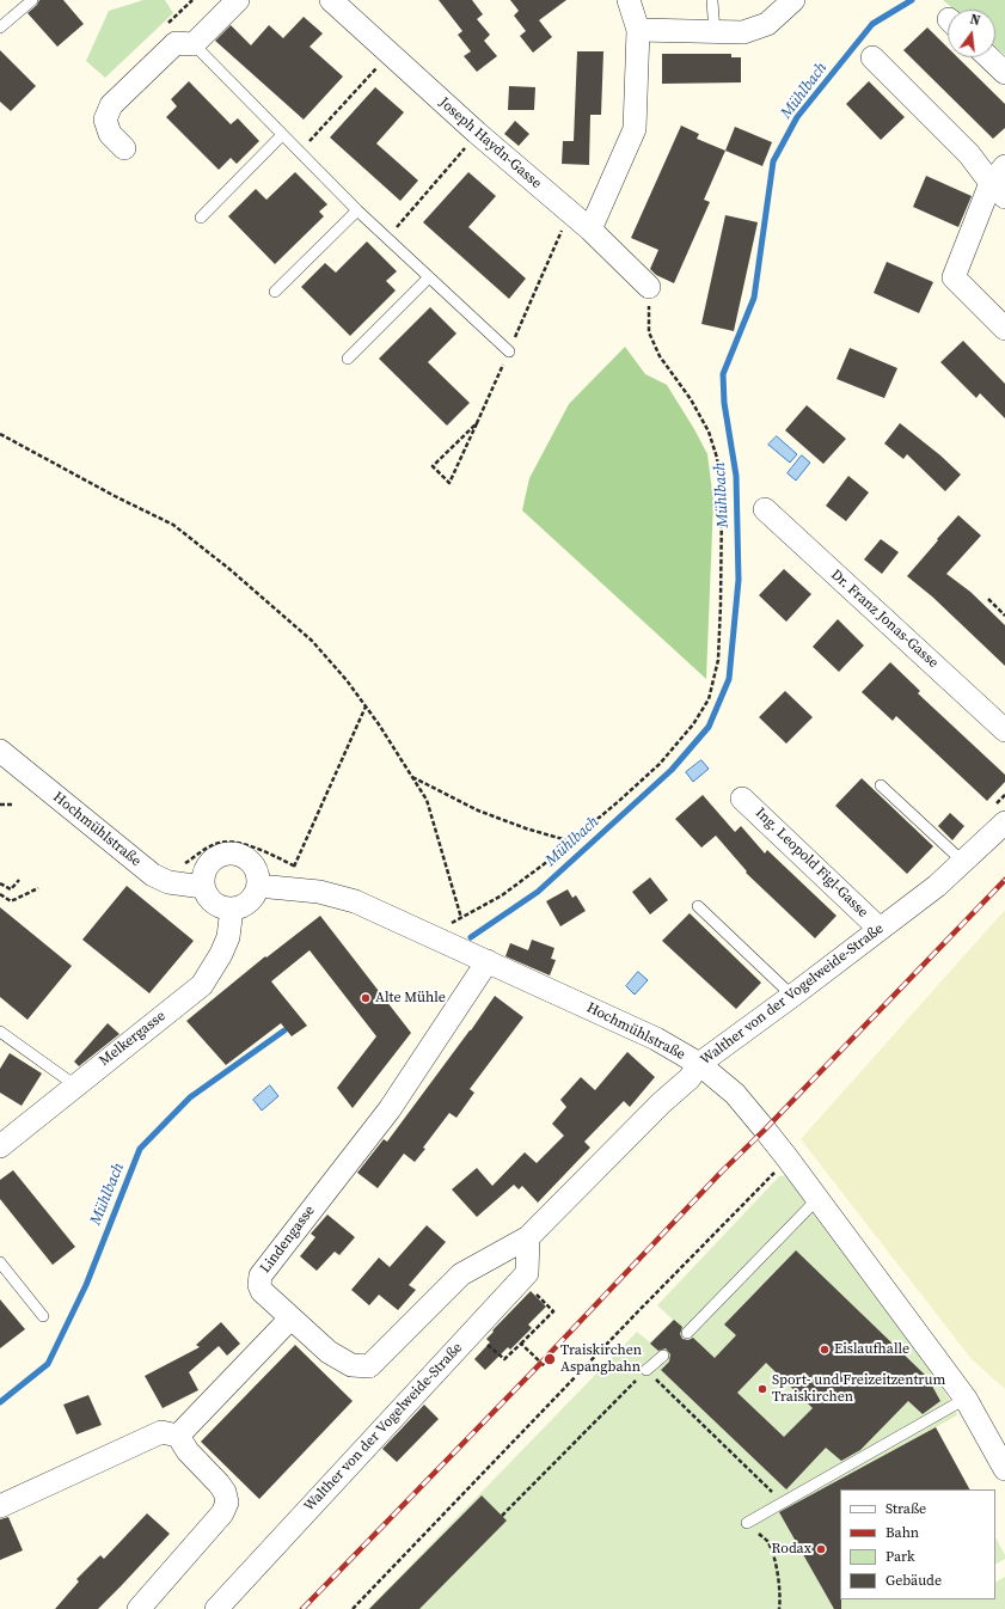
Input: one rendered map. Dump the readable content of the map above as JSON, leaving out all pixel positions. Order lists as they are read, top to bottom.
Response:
{
  "streets": {
    "street": [
      "Joseph Haydn-Gasse",
      "Dr. Franz Jonas-Gasse",
      "Hochmühlstraße",
      "Ing. Leopold Figl-Gasse",
      "Walther von der Vogelweide-Straße",
      "Melkergasse",
      "Lindengasse"
    ]
  },
  "crossings": [
    ["Hochmühlstraße", "Walther von der Vogelweide-Straße"],
    ["Hochmühlstraße", "Melkergasse"],
    ["Hochmühlstraße", "Lindengasse"],
    ["Ing. Leopold Figl-Gasse", "Walther von der Vogelweide-Straße"],
    ["Walther von der Vogelweide-Straße", "Lindengasse"]
  ],
  "water": ["Mühlbach"],
  "places": [
    "Alte Mühle",
    "Eislaufhalle",
    "Traiskirchen Aspangbahn",
    "Sport- und Freizeitzentrum Traiskirchen",
    "Rodax"
  ],
  "legend": [
    "Straße",
    "Bahn",
    "Park",
    "Gebäude"
  ],
  "north": "top"
}
